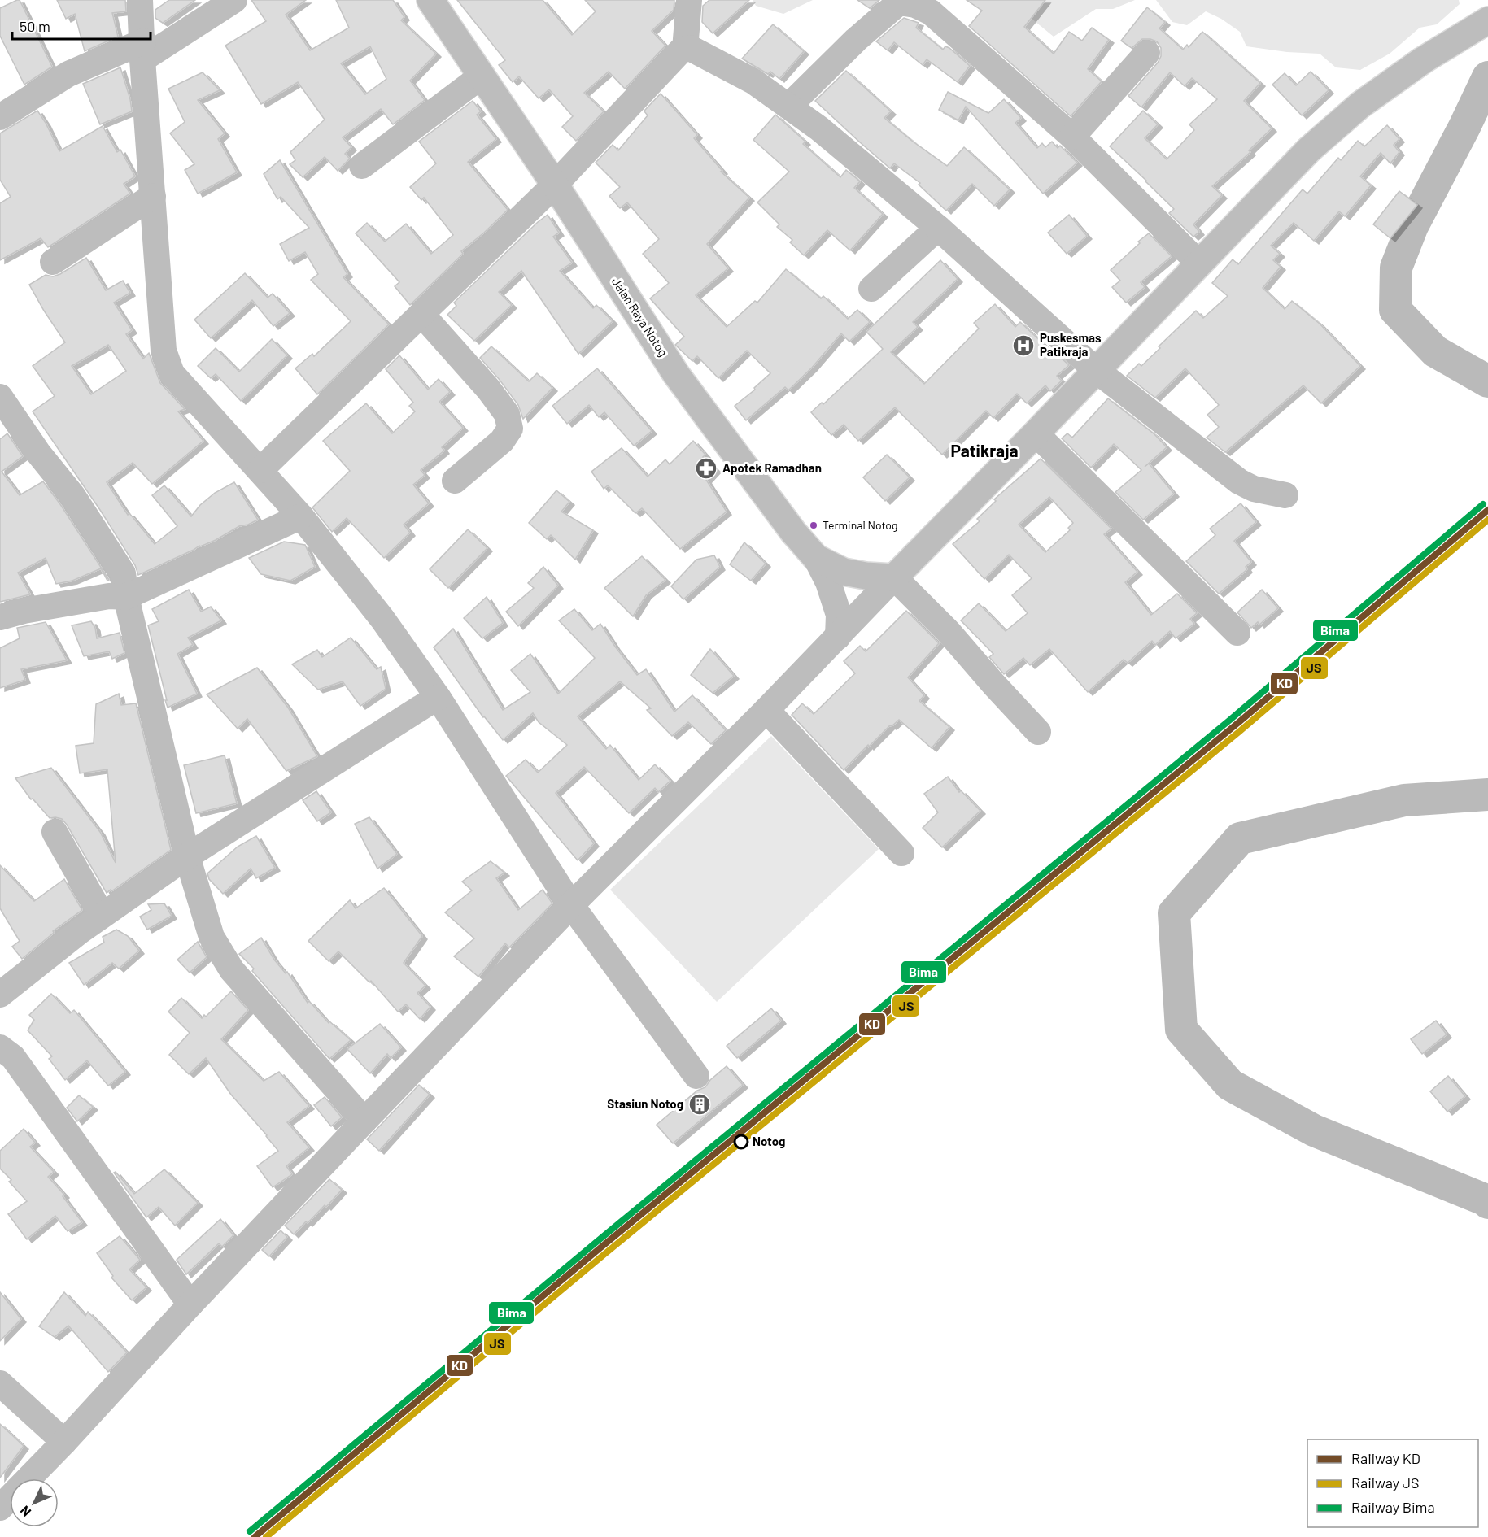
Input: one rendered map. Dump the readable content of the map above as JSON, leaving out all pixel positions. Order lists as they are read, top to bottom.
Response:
{
  "streets": {
    "highway": ["Jalan Raya Notog"]
  },
  "districts": ["Patikraja"],
  "places": {
    "hospital": ["Puskesmas Patikraja"],
    "pharmacy": ["Apotek Ramadhan"],
    "other": ["Terminal Notog", "Notog"],
    "building": ["Stasiun Notog"]
  },
  "lines": ["rail line Bima", "rail line KD", "rail line JS"],
  "legend": ["Railway KD", "Railway JS", "Railway Bima"],
  "scale_bar": "50 m",
  "north": "bottom left"
}
